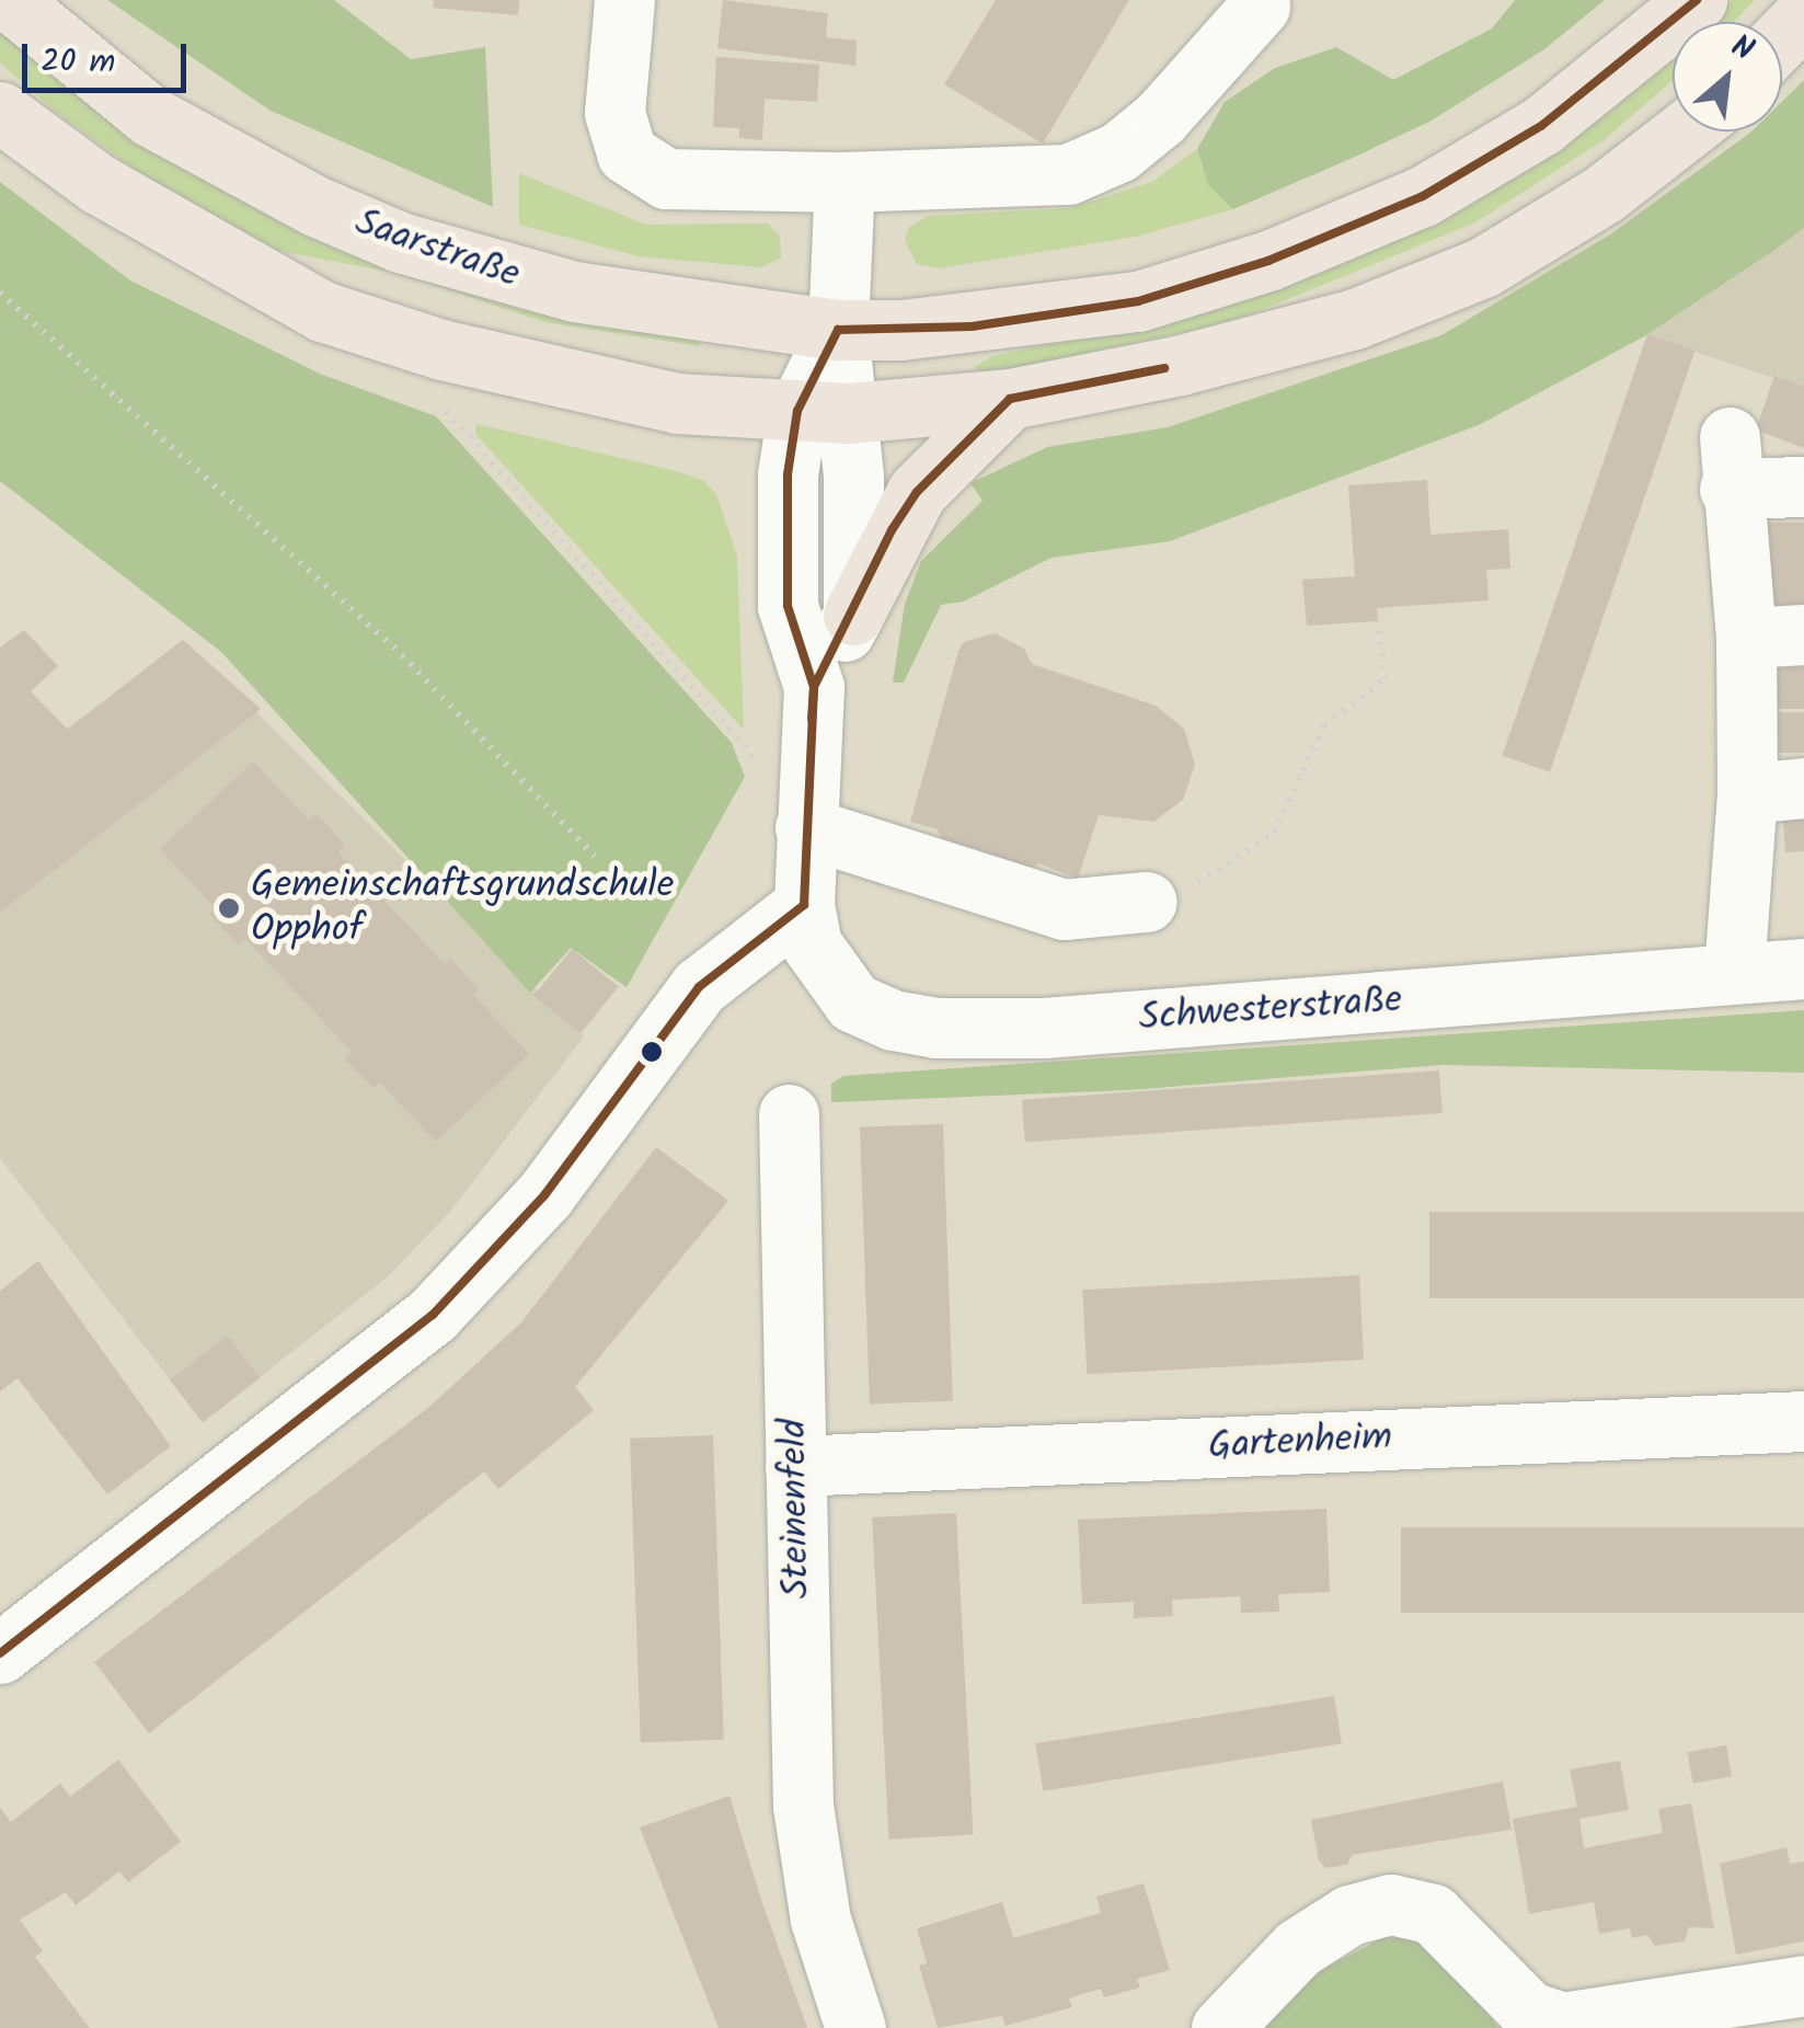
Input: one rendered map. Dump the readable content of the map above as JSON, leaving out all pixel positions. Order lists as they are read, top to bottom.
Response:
{
  "streets": {
    "main road": ["Saarstraße"],
    "street": ["Schwesterstraße", "Gartenheim", "Steinenfeld"]
  },
  "crossings": [
    ["Gartenheim", "Steinenfeld"]
  ],
  "places": ["Gemeinschaftsgrundschule Opphof"],
  "scale_bar": "20 m",
  "north": "top right"
}
